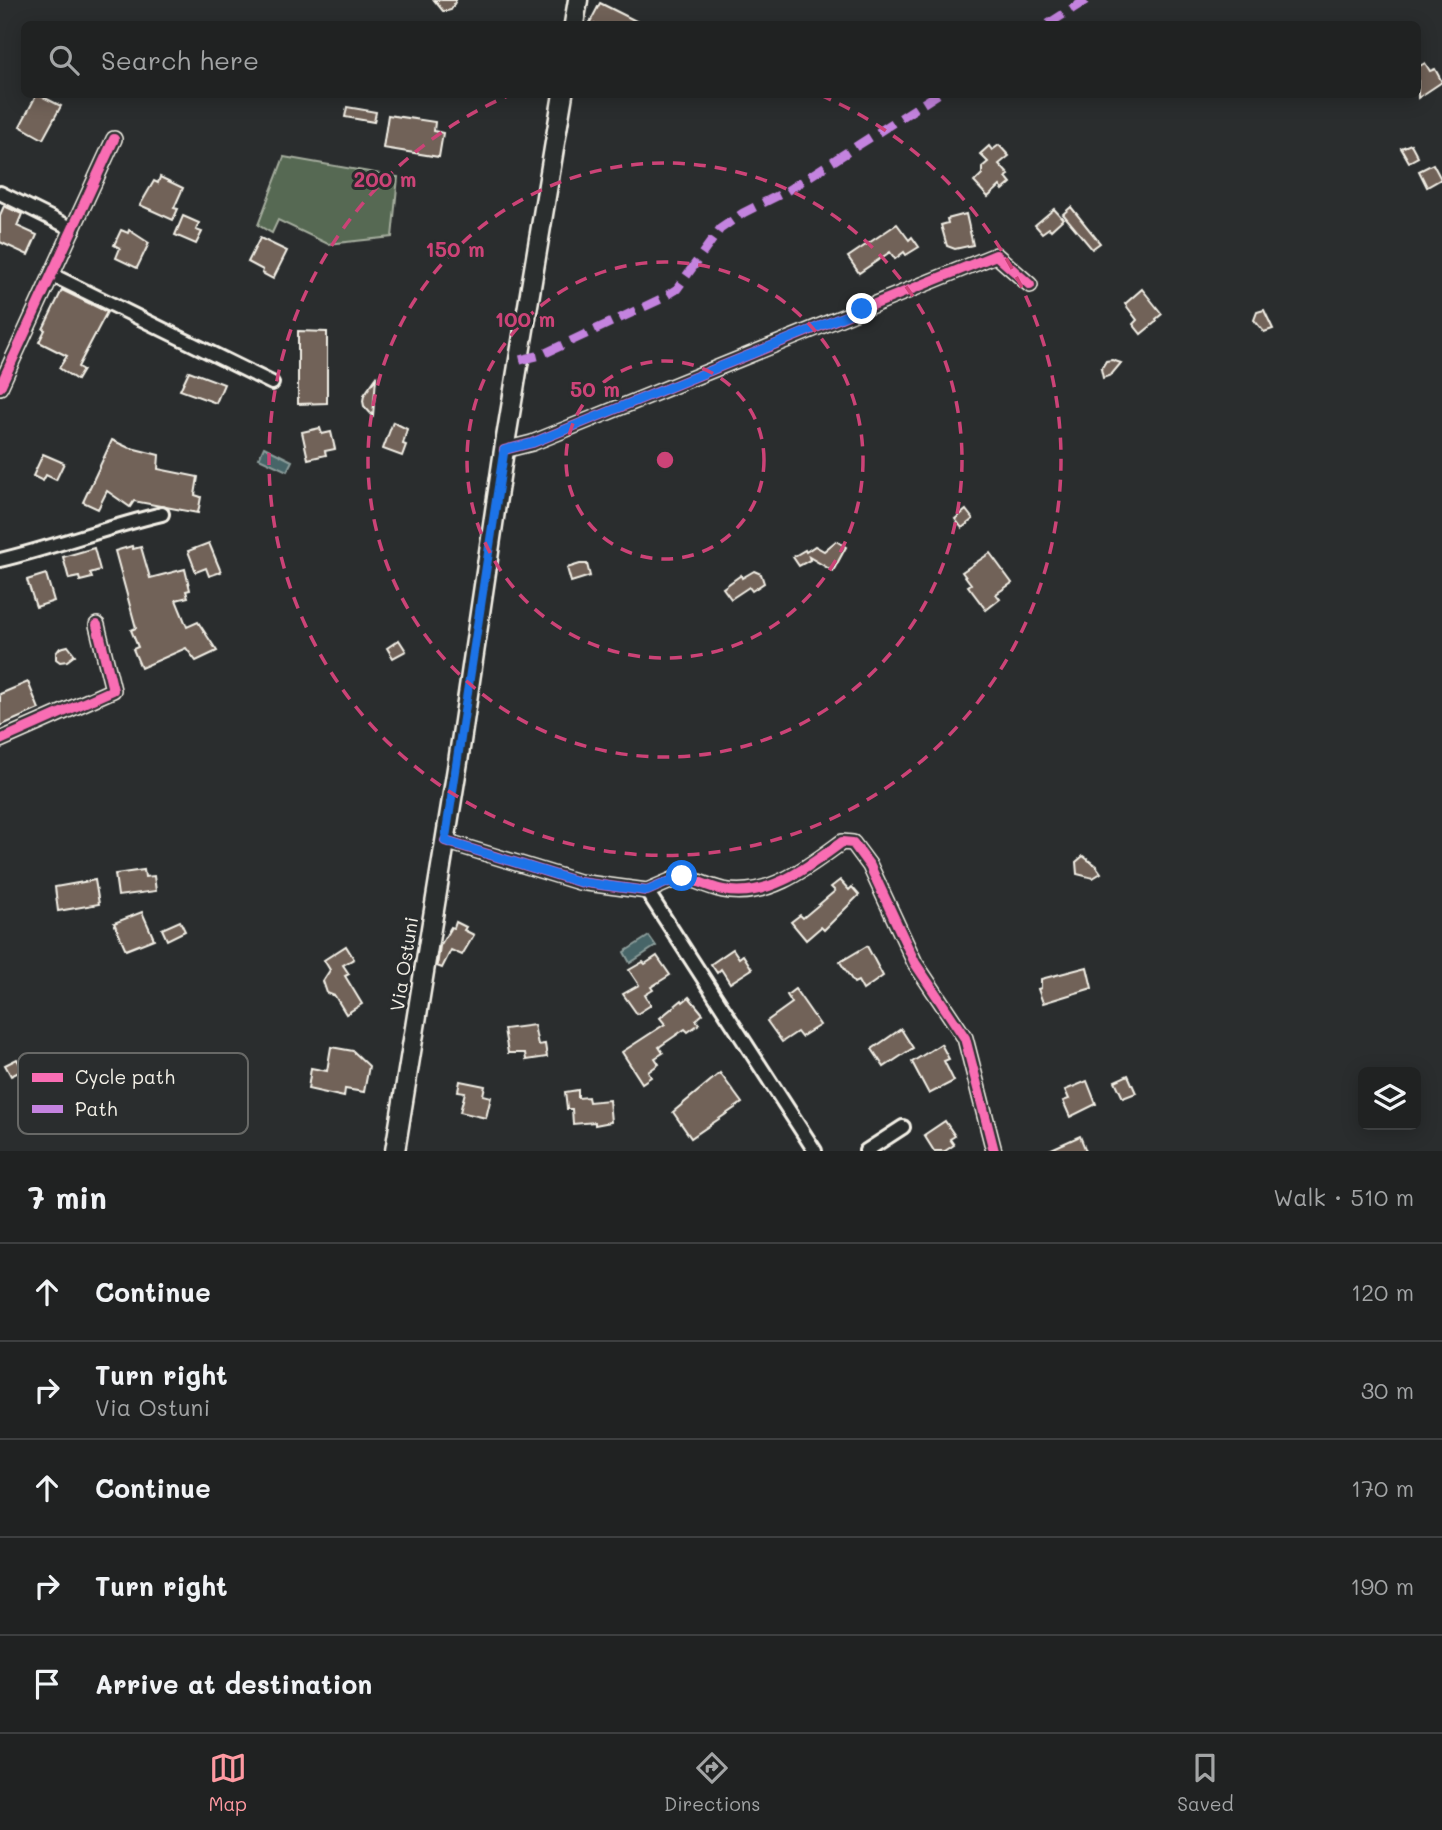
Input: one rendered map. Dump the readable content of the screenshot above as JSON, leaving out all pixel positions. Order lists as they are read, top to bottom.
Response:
{
  "streets": {
    "main road": ["Via Ostuni"]
  },
  "legend": ["Cycle path", "Path"],
  "page": {
    "search": "Search here",
    "heading": ["7 min", "Walk · 510 m"],
    "list": [
      ["Continue", "120 m"],
      ["Turn right", "Via Ostuni", "30 m"],
      ["Continue", "170 m"],
      ["Turn right", "190 m"],
      "Arrive at destination"
    ],
    "nav": ["Map", "Directions", "Saved"]
  },
  "rings": [
    "200 m",
    "150 m",
    "100 m",
    "50 m"
  ]
}
